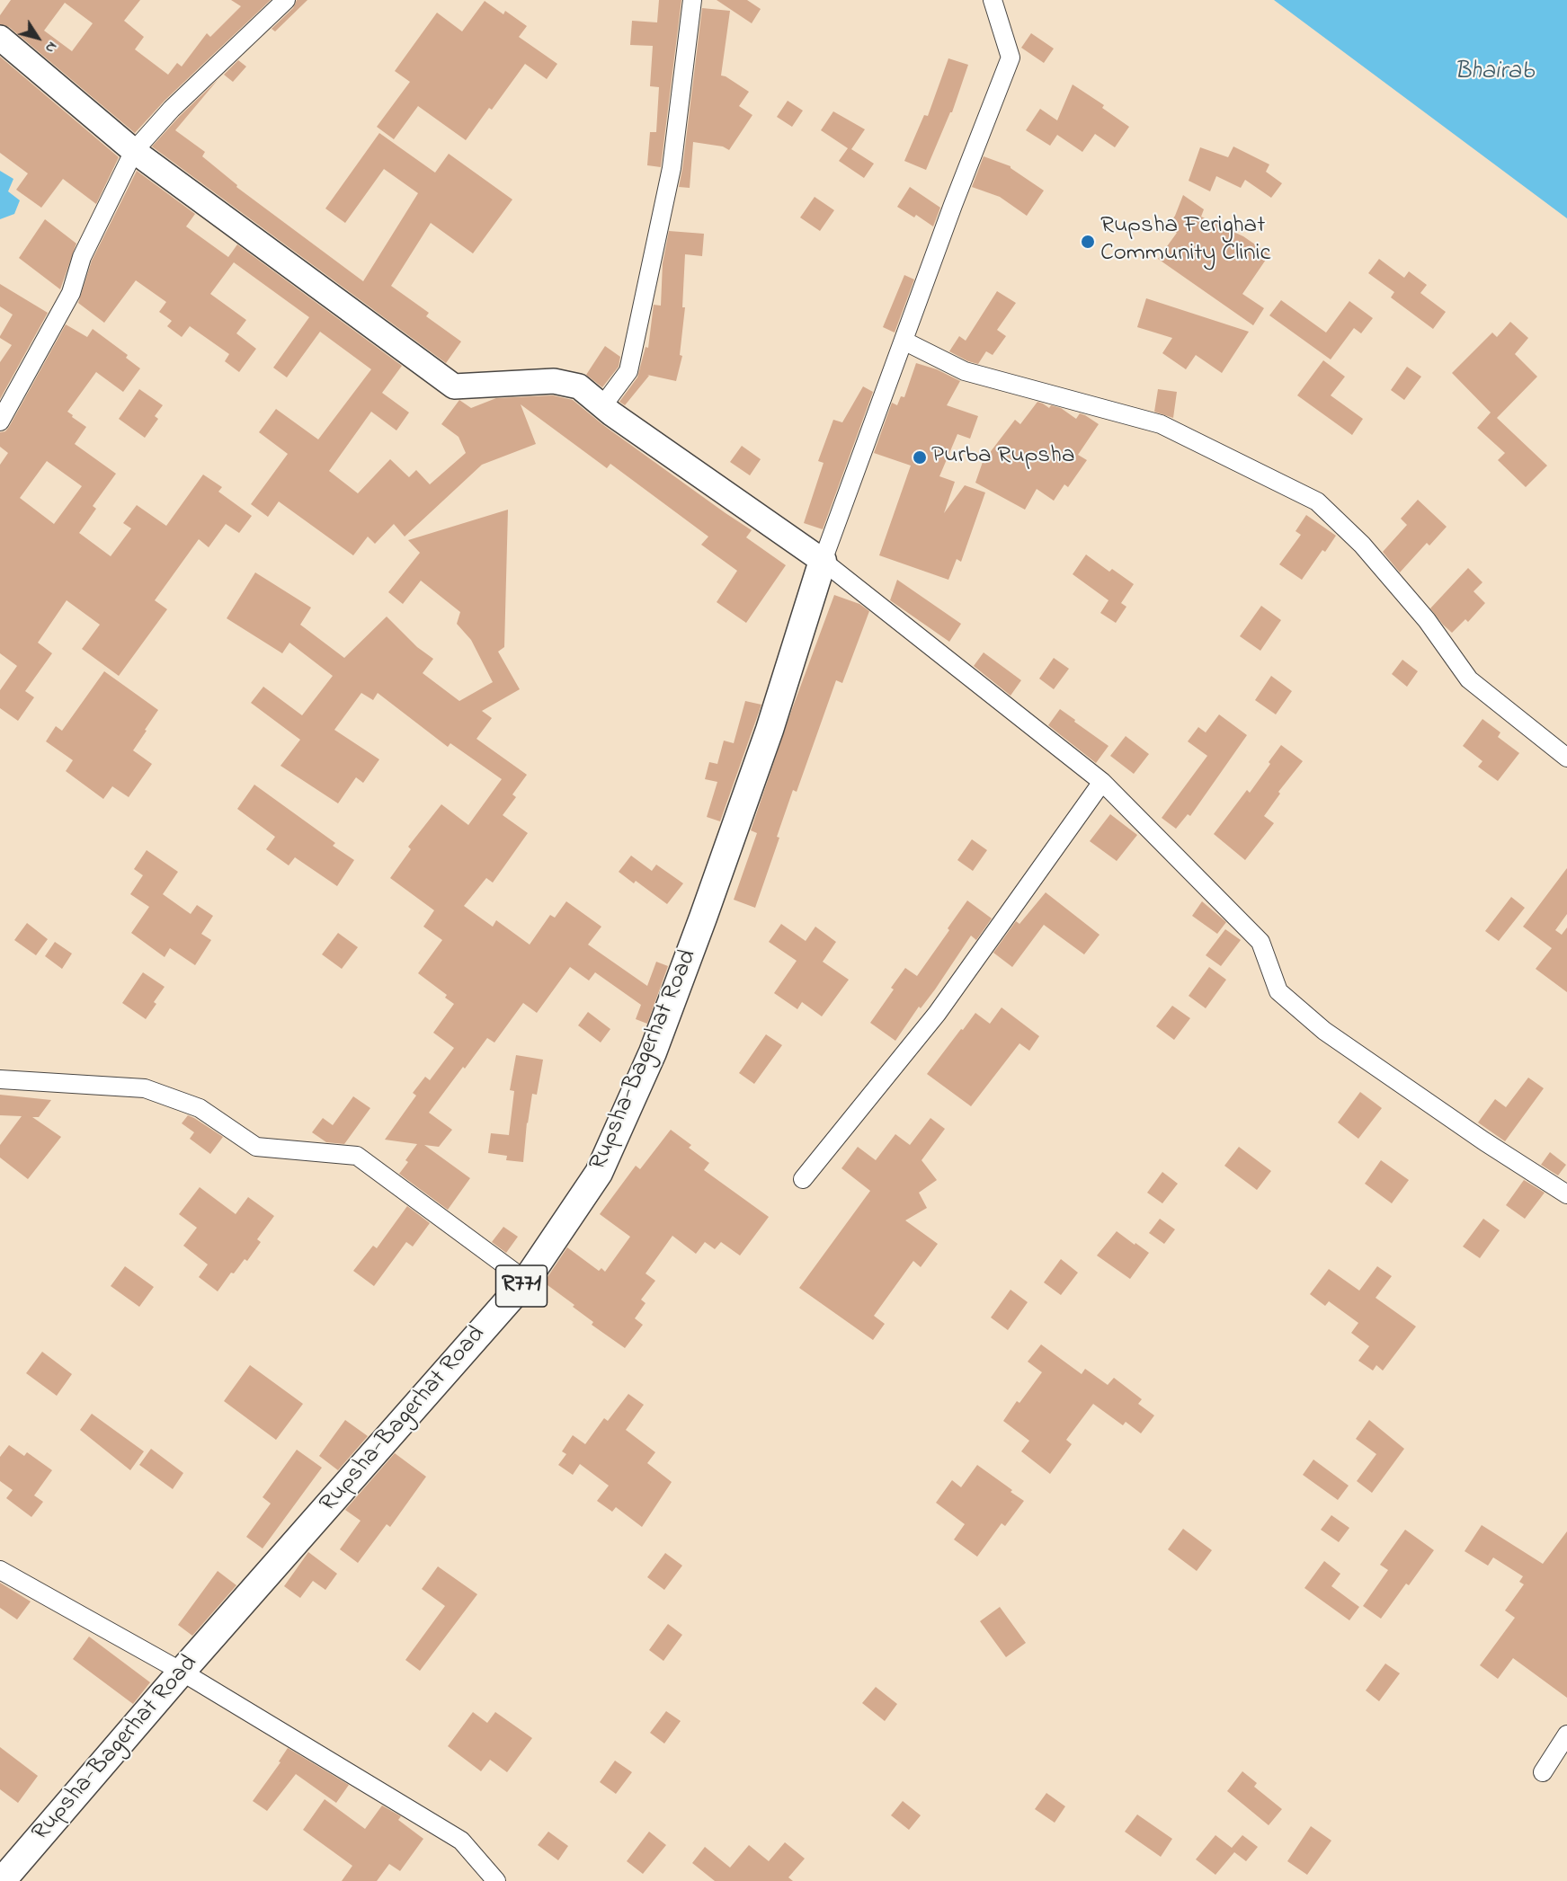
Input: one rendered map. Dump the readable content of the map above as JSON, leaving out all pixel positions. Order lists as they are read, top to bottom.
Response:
{
  "streets": {
    "main road": ["Rupsha-Bagerhat Road", "R771"]
  },
  "water": ["Bhairab"],
  "places": ["Rupsha Ferighat Community Clinic", "Purba Rupsha"],
  "north": "bottom right"
}
